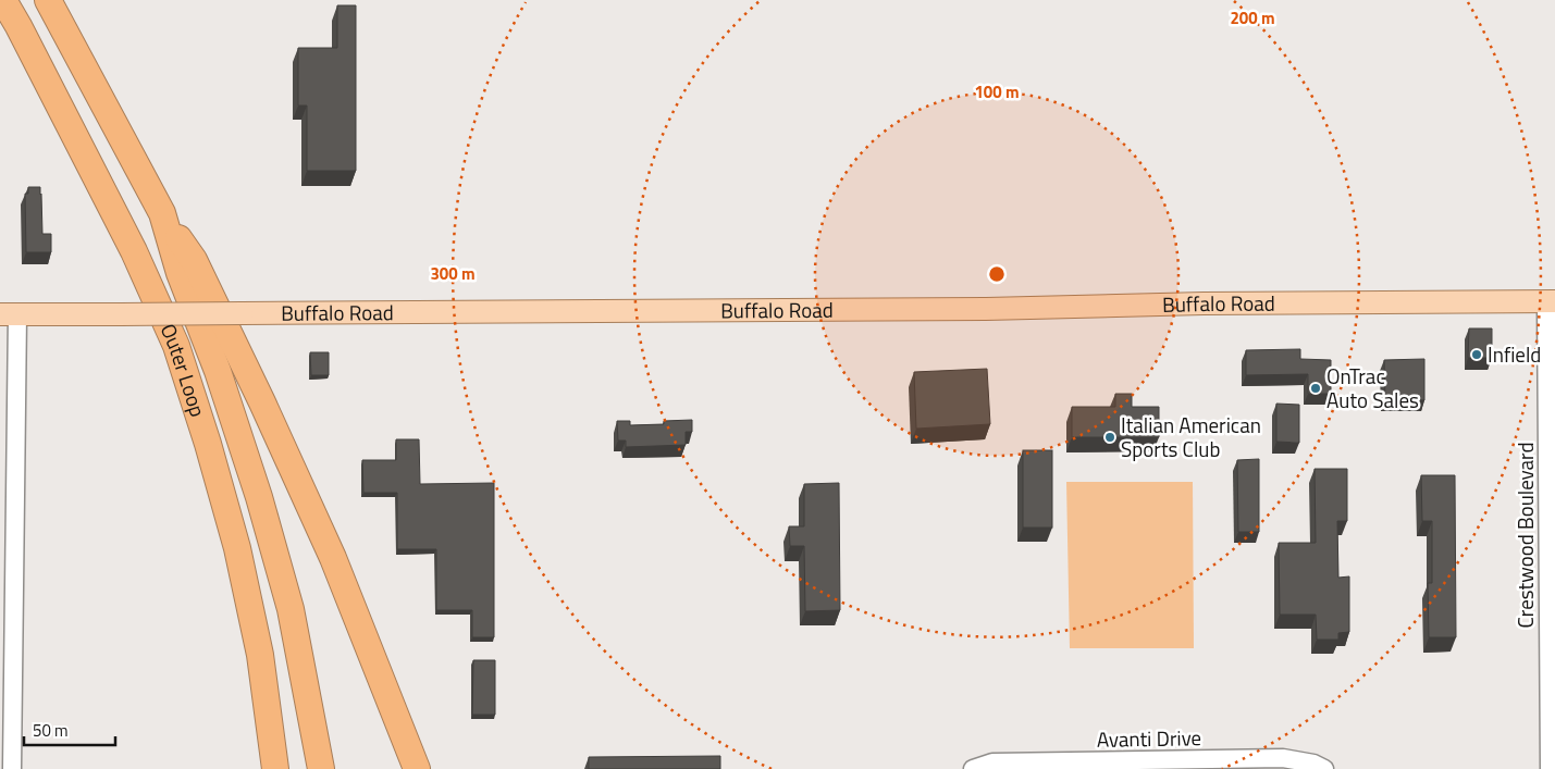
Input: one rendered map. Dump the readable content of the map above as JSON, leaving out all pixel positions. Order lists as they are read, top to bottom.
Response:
{
  "streets": {
    "highway": ["Outer Loop"],
    "main road": ["Buffalo Road"],
    "street": ["Crestwood Boulevard", "Avanti Drive"]
  },
  "crossings": [
    ["Buffalo Road", "Crestwood Boulevard"]
  ],
  "places": ["Infield", "OnTrac Auto Sales", "Italian American Sports Club"],
  "scale_bar": "50 m",
  "rings": ["200 m", "100 m", "300 m"]
}
